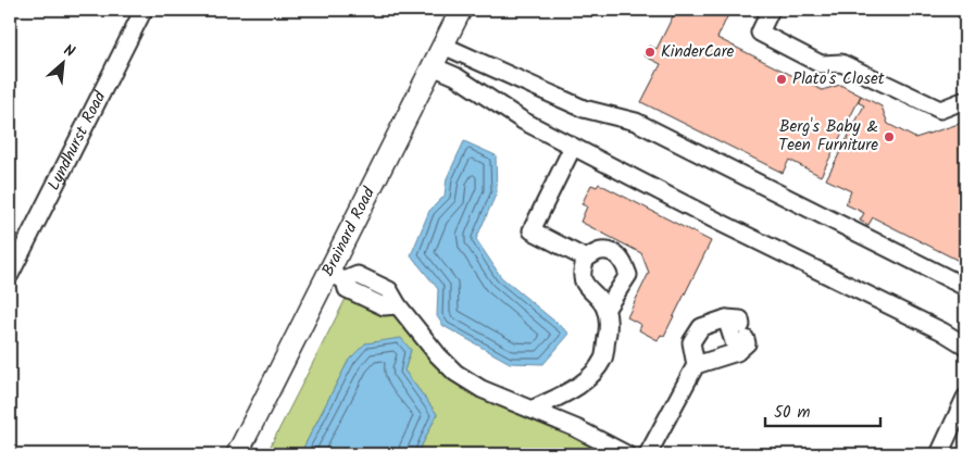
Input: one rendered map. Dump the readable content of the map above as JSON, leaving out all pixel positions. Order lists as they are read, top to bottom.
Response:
{
  "streets": {
    "main road": ["Brainard Road"],
    "street": ["Lyndhurst Road"]
  },
  "places": ["KinderCare", "Plato's Closet", "Berg's Baby & Teen Furniture"],
  "scale_bar": "50 m",
  "north": "top right"
}
